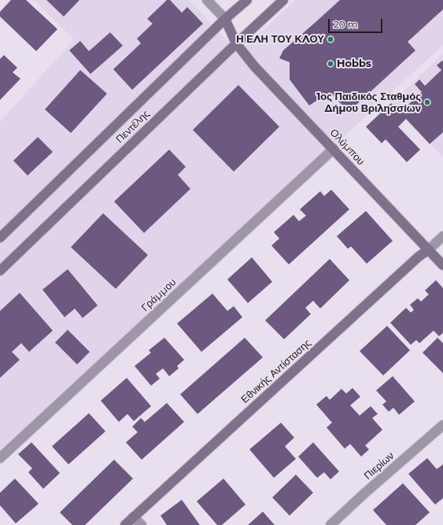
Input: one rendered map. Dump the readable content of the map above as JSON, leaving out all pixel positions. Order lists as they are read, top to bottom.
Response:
{
  "streets": {
    "street": [
      "Πεντέλης",
      "Ολύμπου",
      "Γράμμου",
      "Εθνικής Αντίστασης",
      "Πιερίων"
    ]
  },
  "crossings": [
    ["Πεντέλης", "Ολύμπου"],
    ["Ολύμπου", "Γράμμου"],
    ["Ολύμπου", "Εθνικής Αντίστασης"]
  ],
  "places": ["Η ΕΛΗ ΤΟΥ ΚΛΟΥ", "Hobbs", "1ος Παιδικός Σταθμός Δήμου Βριλησσίων"],
  "scale_bar": "20 m"
}
